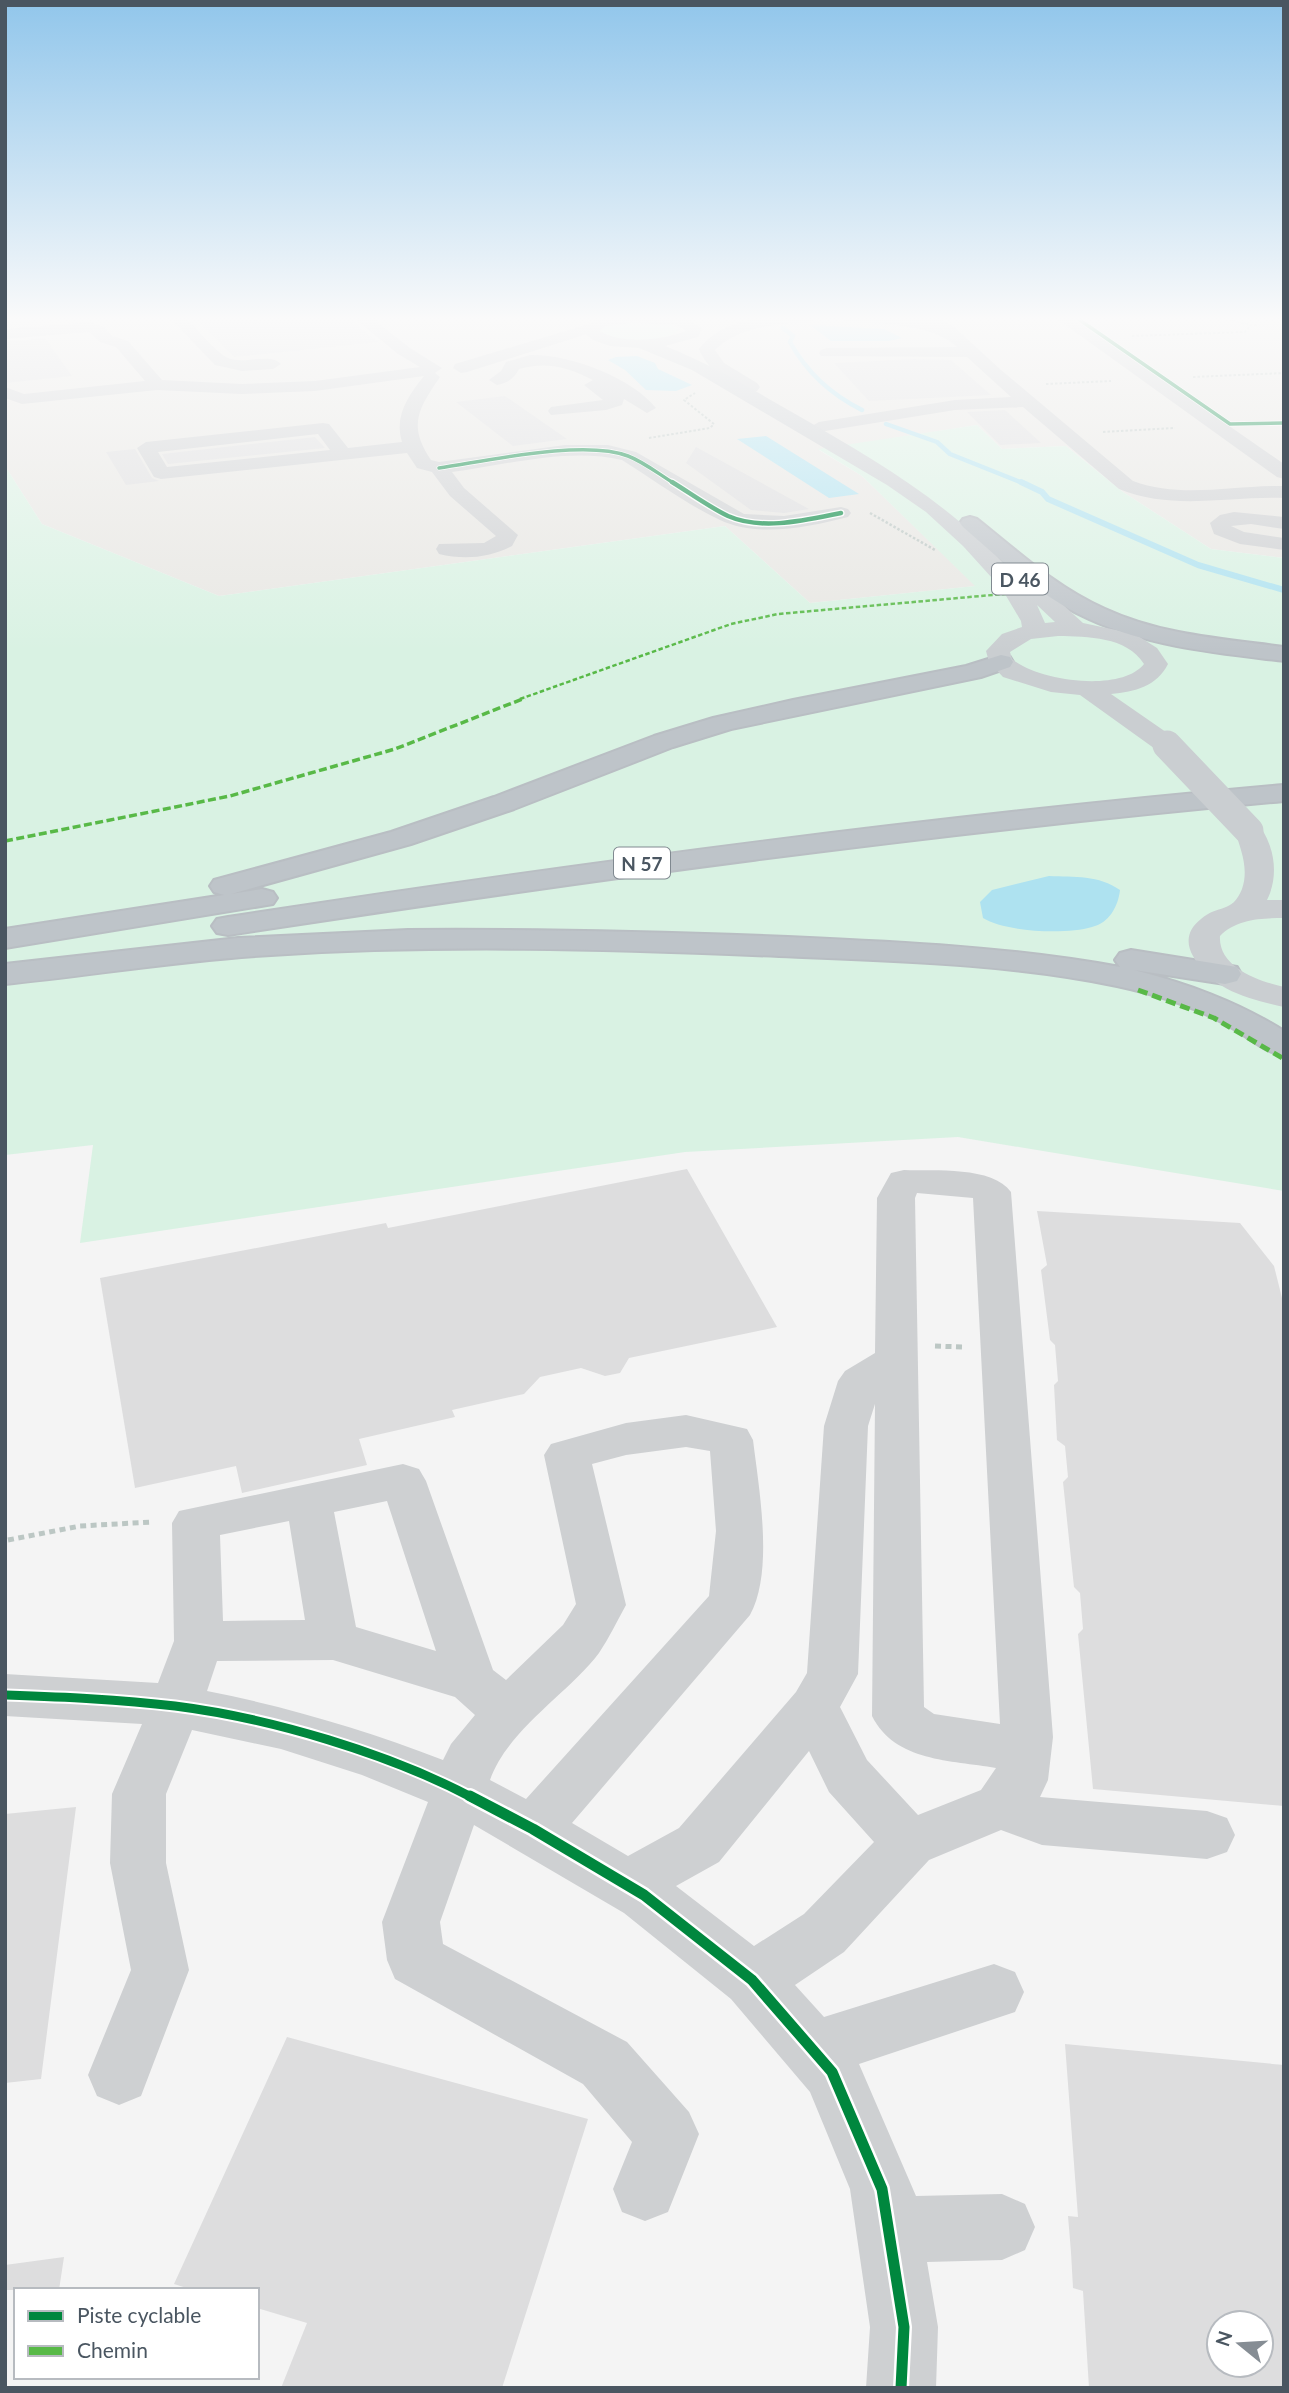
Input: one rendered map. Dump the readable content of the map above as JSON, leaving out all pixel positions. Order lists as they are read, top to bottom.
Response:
{
  "streets": {
    "highway": ["N 57"],
    "main road": ["D 46"]
  },
  "legend": ["Piste cyclable", "Chemin"],
  "north": "left"
}
